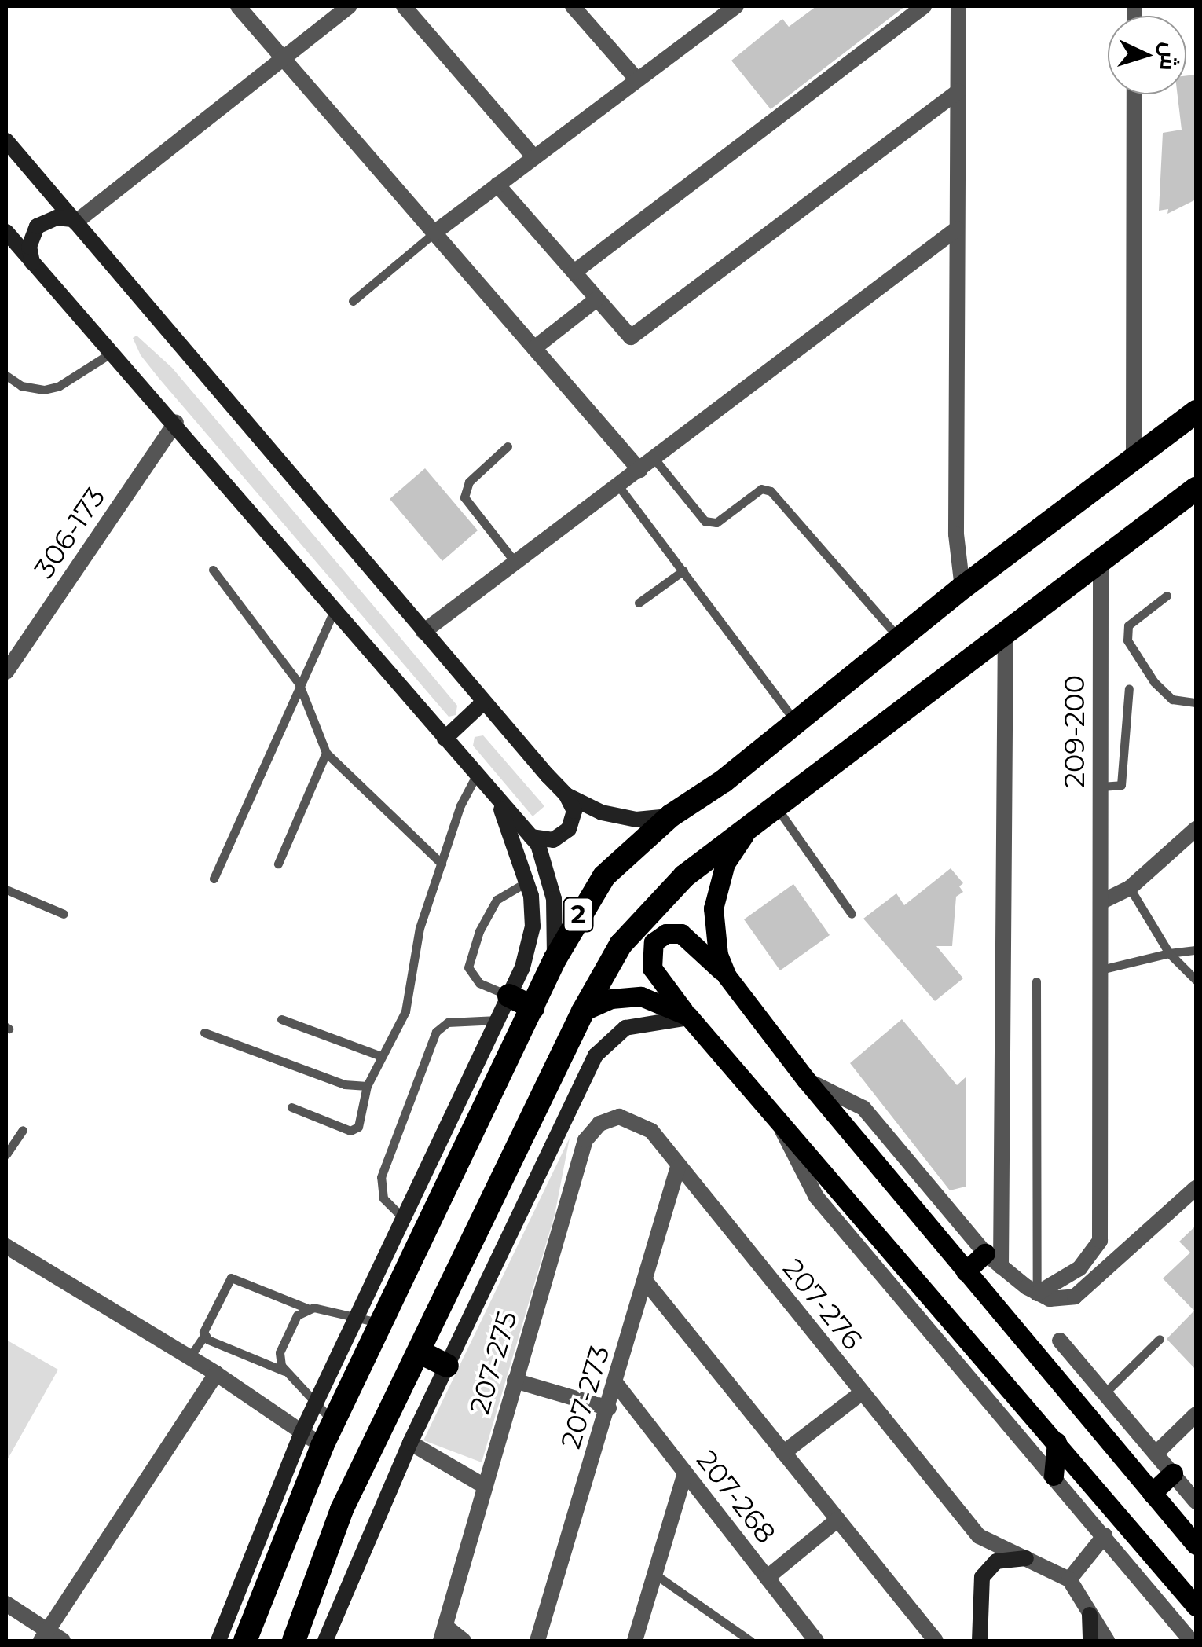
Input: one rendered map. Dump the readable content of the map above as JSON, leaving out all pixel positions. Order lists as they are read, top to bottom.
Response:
{
  "streets": {
    "highway": ["2"],
    "street": [
      "306-173",
      "209-200",
      "207-276",
      "207-275",
      "207-273",
      "207-268"
    ]
  },
  "crossings": [
    ["209-200", "2"],
    ["207-276", "207-275"],
    ["207-276", "207-273"],
    ["207-273", "207-268"]
  ],
  "north": "right"
}
